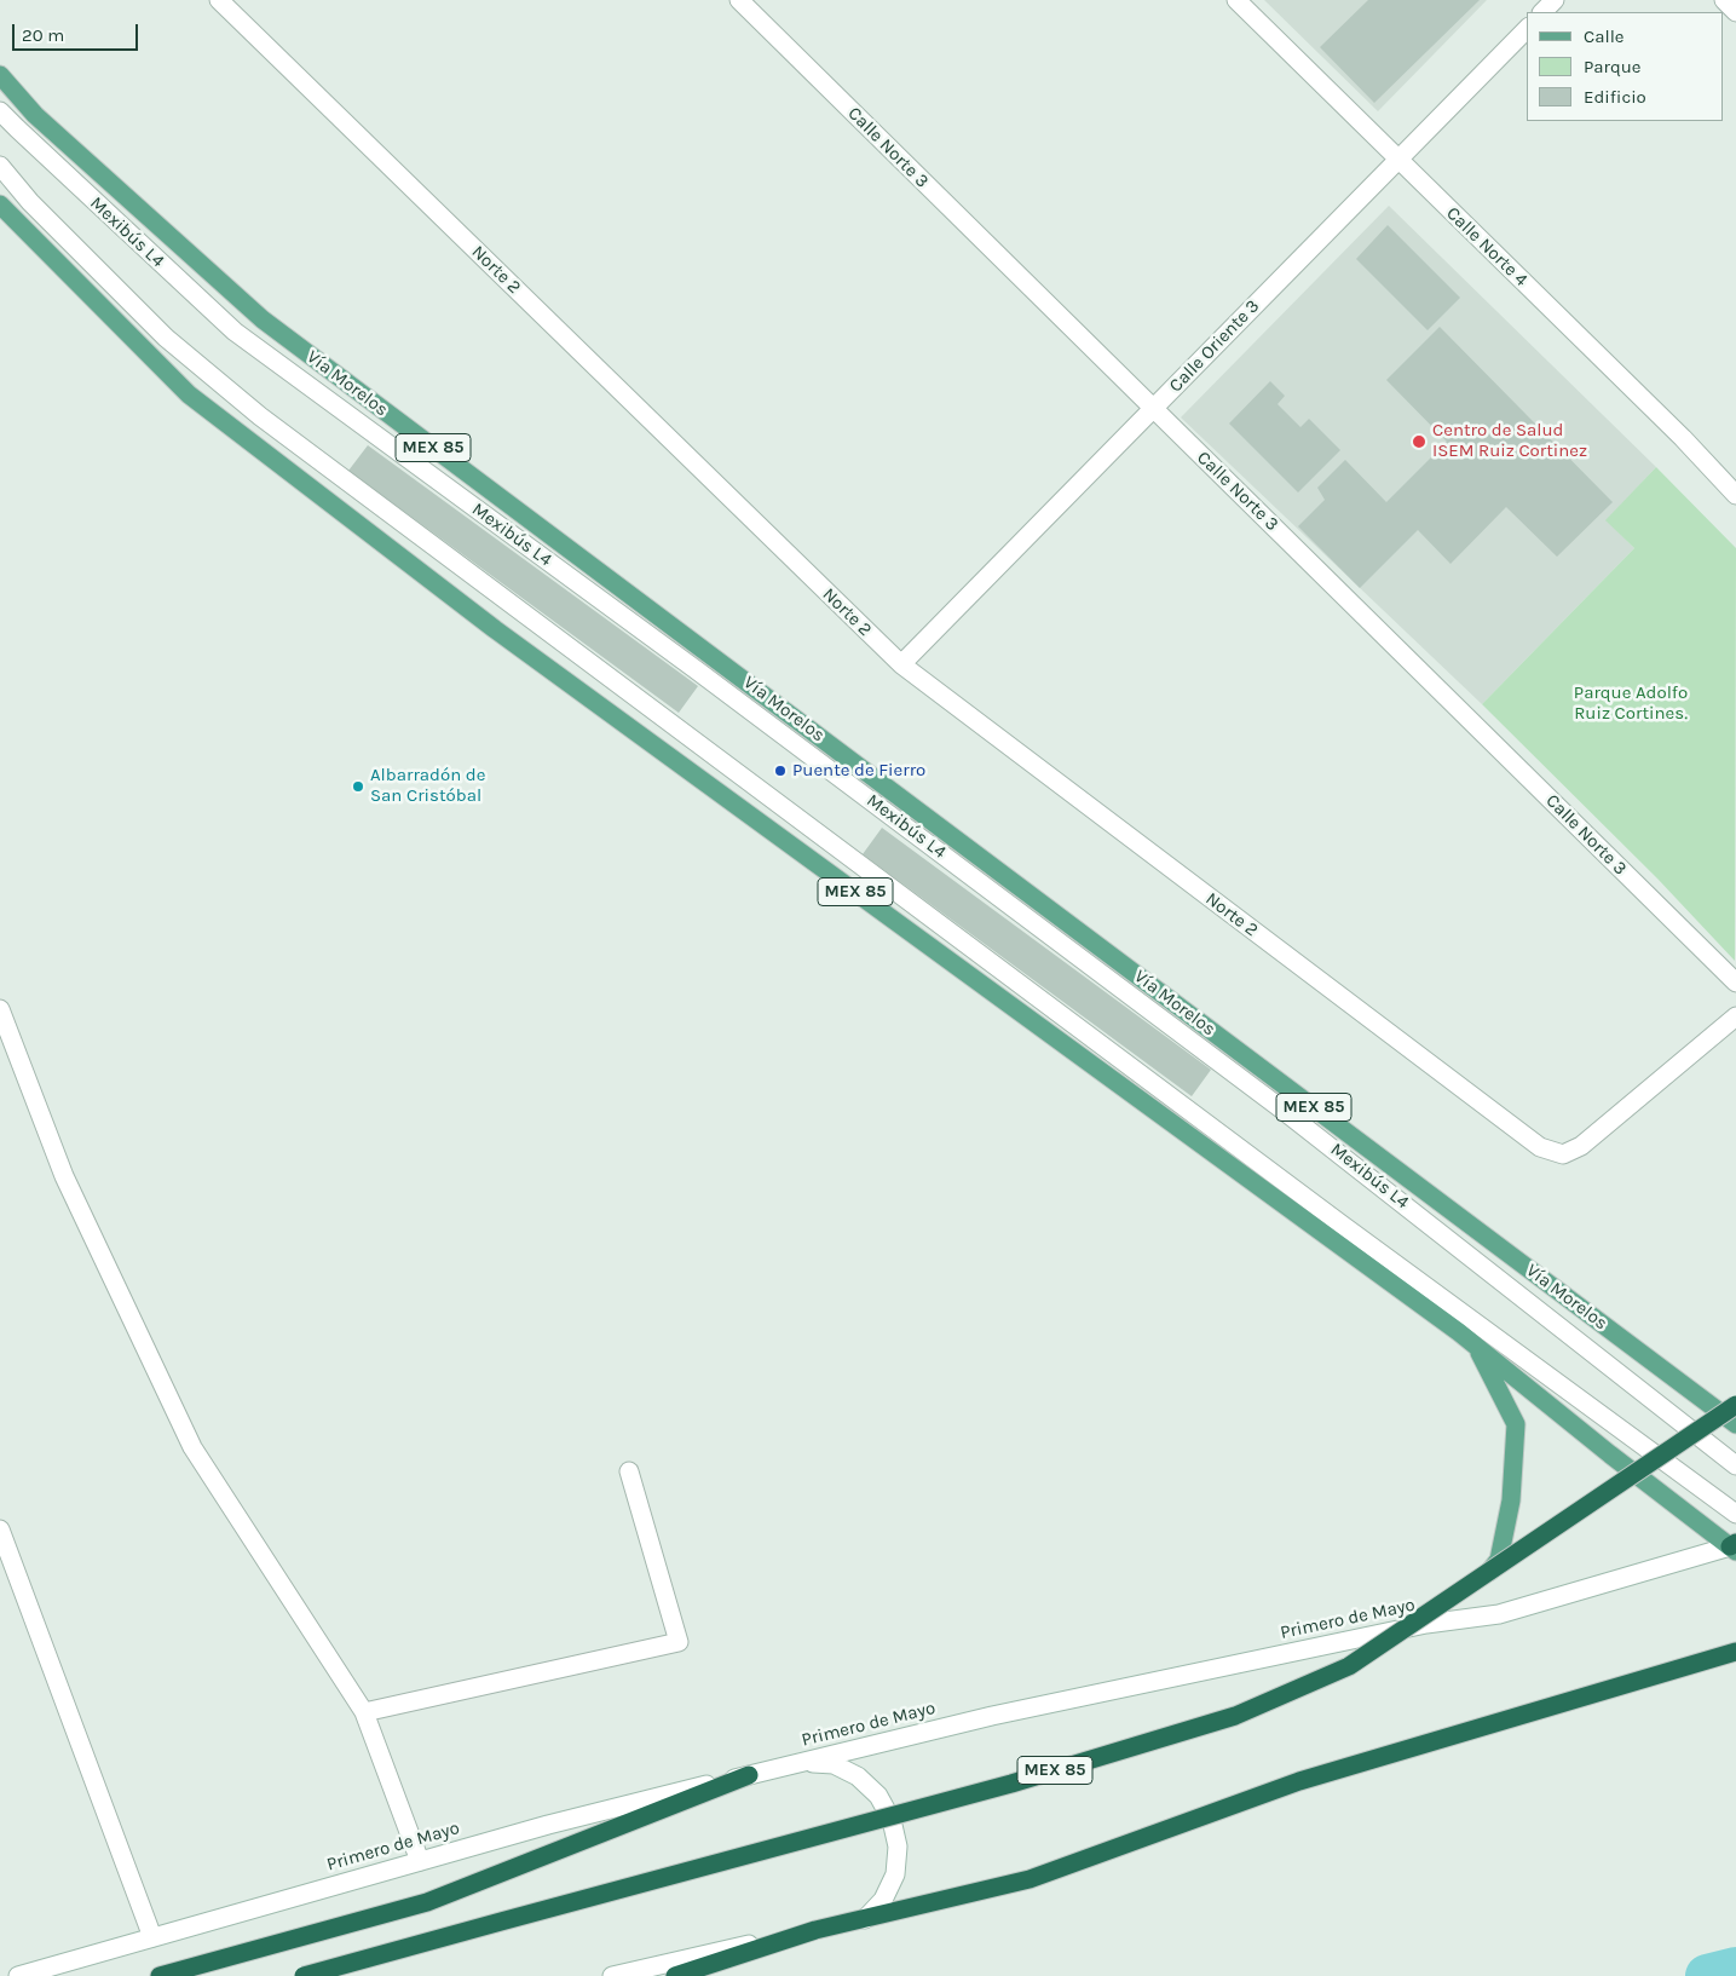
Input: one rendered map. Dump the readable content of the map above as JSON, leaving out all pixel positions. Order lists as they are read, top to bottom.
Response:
{
  "streets": {
    "highway": ["MEX 85"],
    "main road": ["Vía Morelos"],
    "street": [
      "Calle Norte 3",
      "Mexibús L4",
      "Calle Norte 4",
      "Norte 2",
      "Calle Oriente 3",
      "Primero de Mayo"
    ]
  },
  "crossings": [
    ["Calle Norte 3", "Calle Oriente 3"],
    ["Calle Norte 4", "Calle Oriente 3"],
    ["Norte 2", "Calle Oriente 3"],
    ["MEX 85", "Primero de Mayo"]
  ],
  "parks": ["Parque Adolfo Ruiz Cortines."],
  "places": ["Centro de Salud ISEM Ruiz Cortinez", "Puente de Fierro", "Albarradón de San Cristóbal"],
  "legend": ["Calle", "Parque", "Edificio"],
  "scale_bar": "20 m"
}
